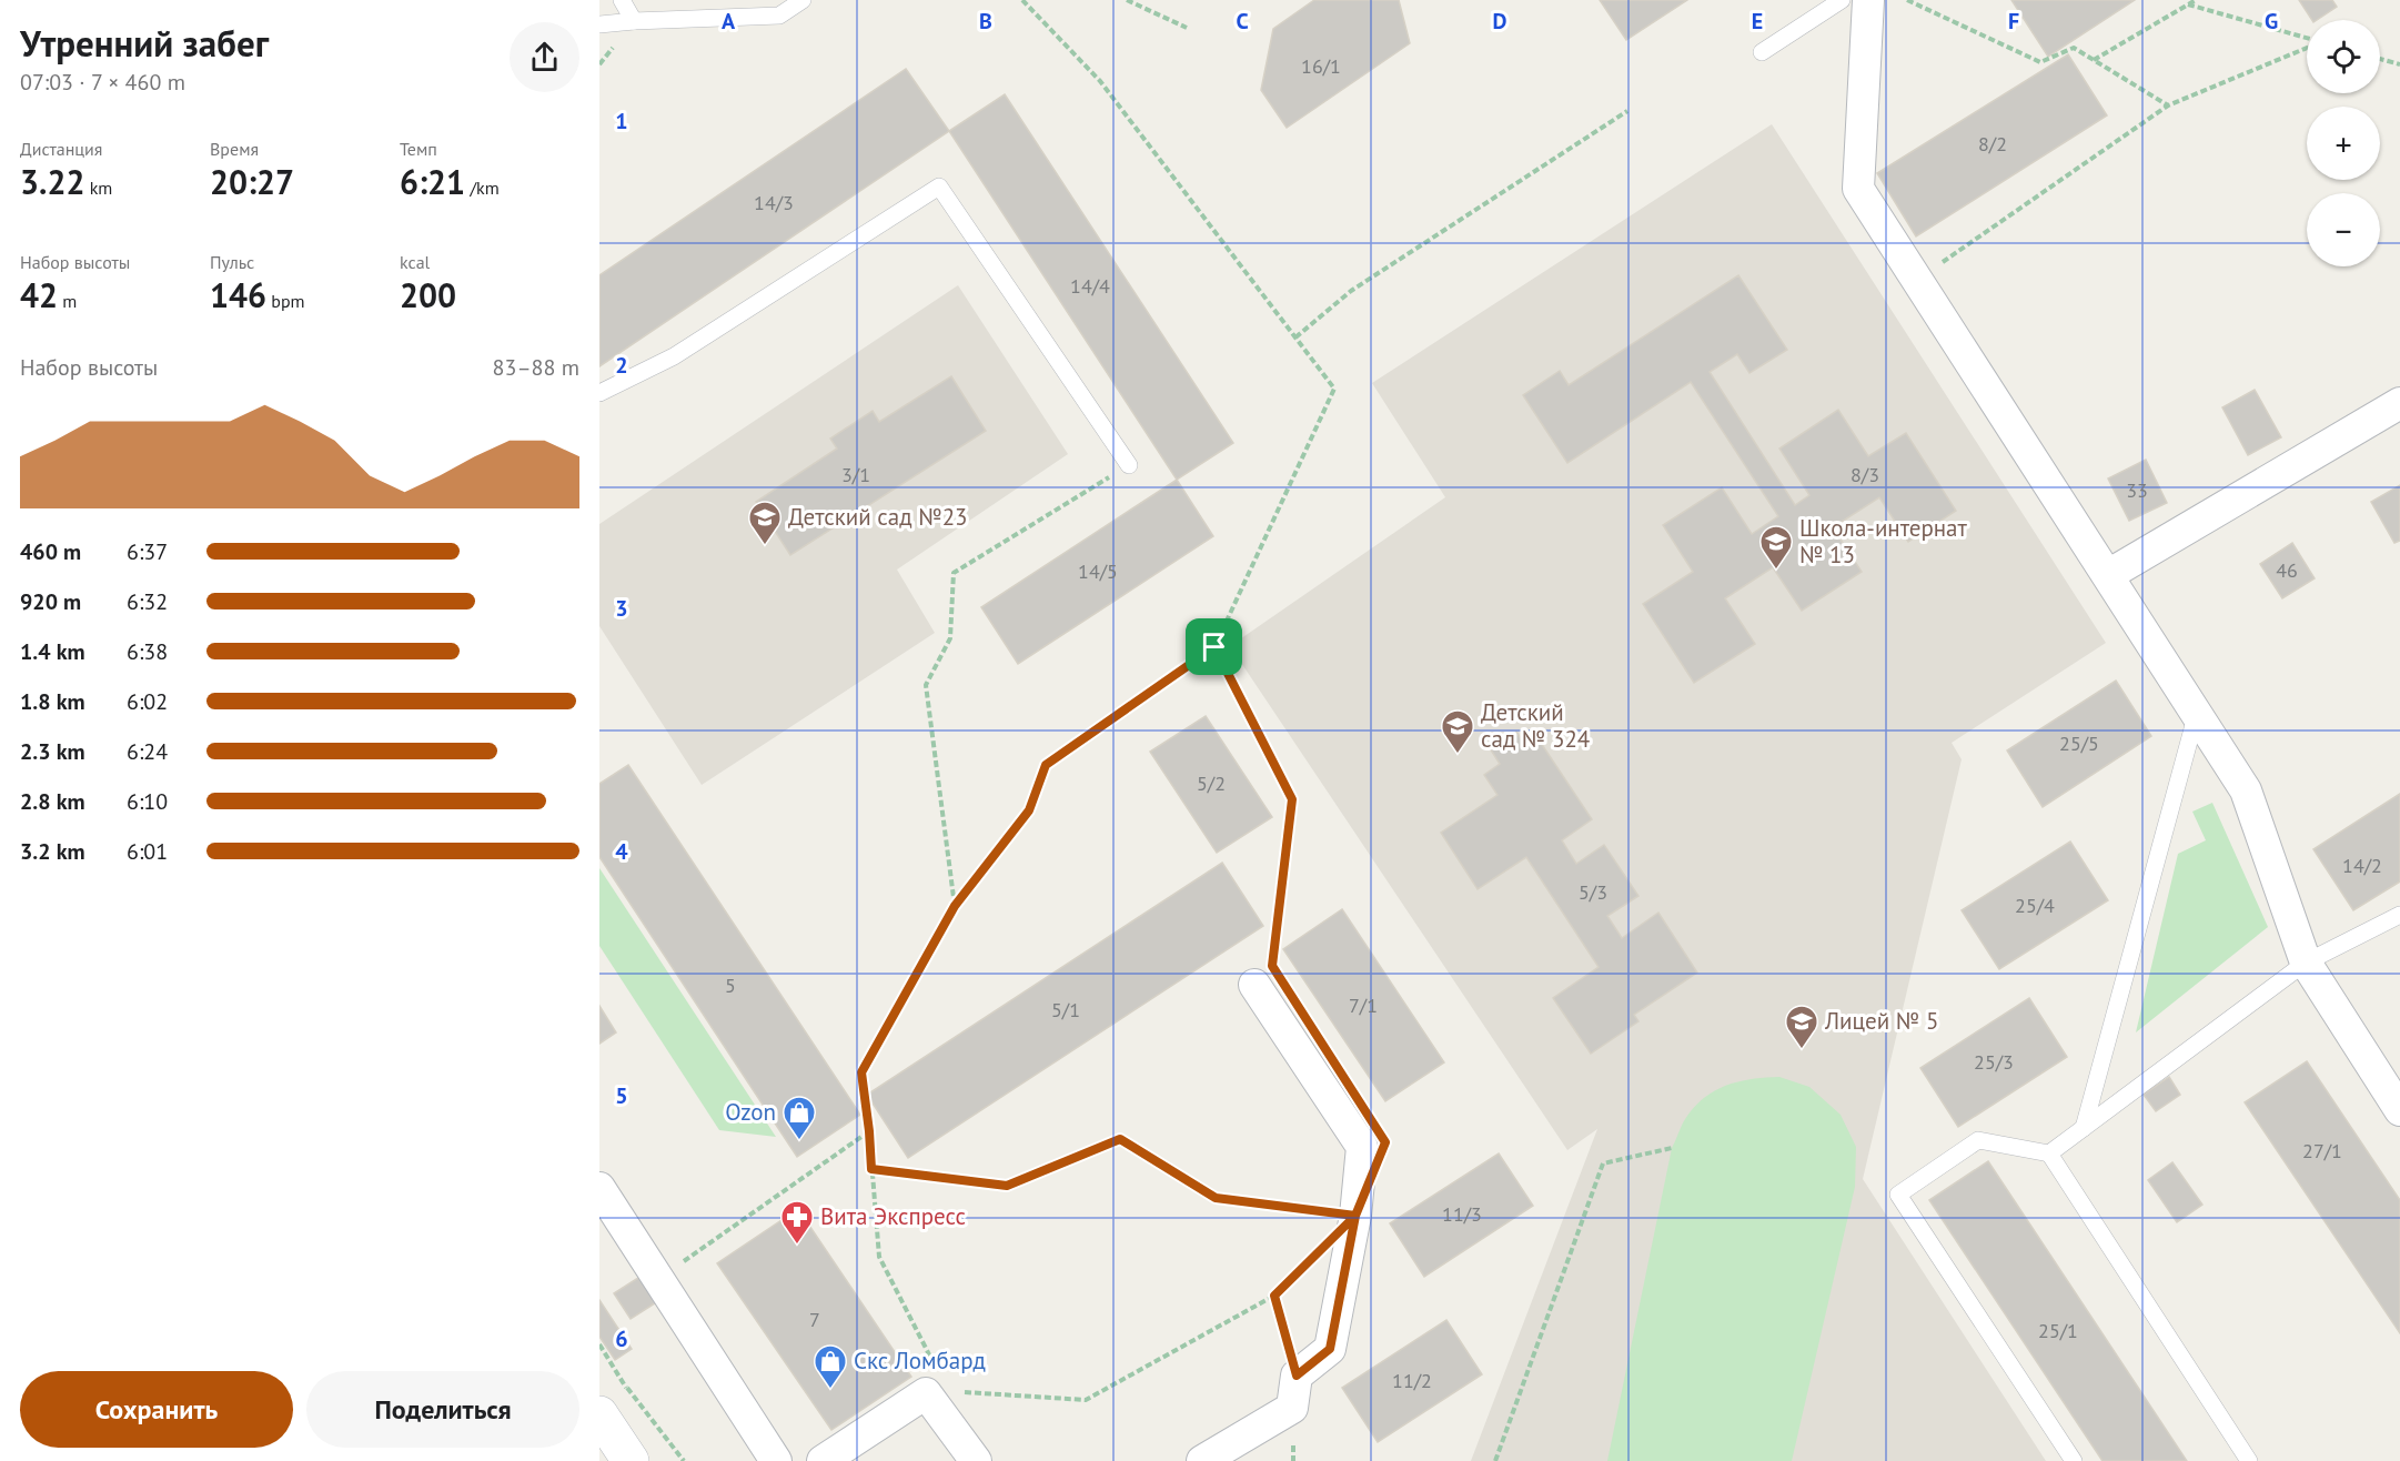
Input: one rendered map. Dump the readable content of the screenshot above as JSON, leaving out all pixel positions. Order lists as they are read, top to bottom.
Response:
{
  "places": {
    "school or university": [
      "Детский сад №23",
      "Школа-интернат № 13",
      "Детский сад № 324",
      "Лицей № 5"
    ],
    "shop": ["Ozon", "Скс Ломбард"],
    "pharmacy": ["Вита Экспресс"]
  },
  "house_numbers": [
    "16/1",
    "8/2",
    "14/3",
    "14/4",
    "3/1",
    "8/3",
    "33",
    "46",
    "14/5",
    "25/5",
    "5/2",
    "14/2",
    "5/3",
    "25/4",
    "5",
    "7/1",
    "5/1",
    "25/3",
    "27/1",
    "11/3",
    "7",
    "25/1",
    "11/2"
  ],
  "page": {
    "heading": ["Утренний забег", "07:03 · 7 × 460 m"],
    "map_buttons": ["+", "−"],
    "stats": [
      ["Дистанция", "3.22 km"],
      ["Время", "20:27"],
      ["Темп", "6:21 /km"],
      ["Набор высоты", "42 m"],
      ["Пульс", "146 bpm"],
      ["kcal", "200"]
    ],
    "chart": ["Набор высоты", "83–88 m"],
    "list": [
      {
        "name": "460 m",
        "note": "6:37"
      },
      {
        "name": "920 m",
        "note": "6:32"
      },
      {
        "name": "1.4 km",
        "note": "6:38"
      },
      {
        "name": "1.8 km",
        "note": "6:02"
      },
      {
        "name": "2.3 km",
        "note": "6:24"
      },
      {
        "name": "2.8 km",
        "note": "6:10"
      },
      {
        "name": "3.2 km",
        "note": "6:01"
      }
    ],
    "buttons": ["Сохранить", "Поделиться"]
  },
  "grid": {
    "columns": [
      "A",
      "B",
      "C",
      "D",
      "E",
      "F",
      "G"
    ],
    "rows": [
      "1",
      "2",
      "3",
      "4",
      "5",
      "6"
    ]
  }
}
